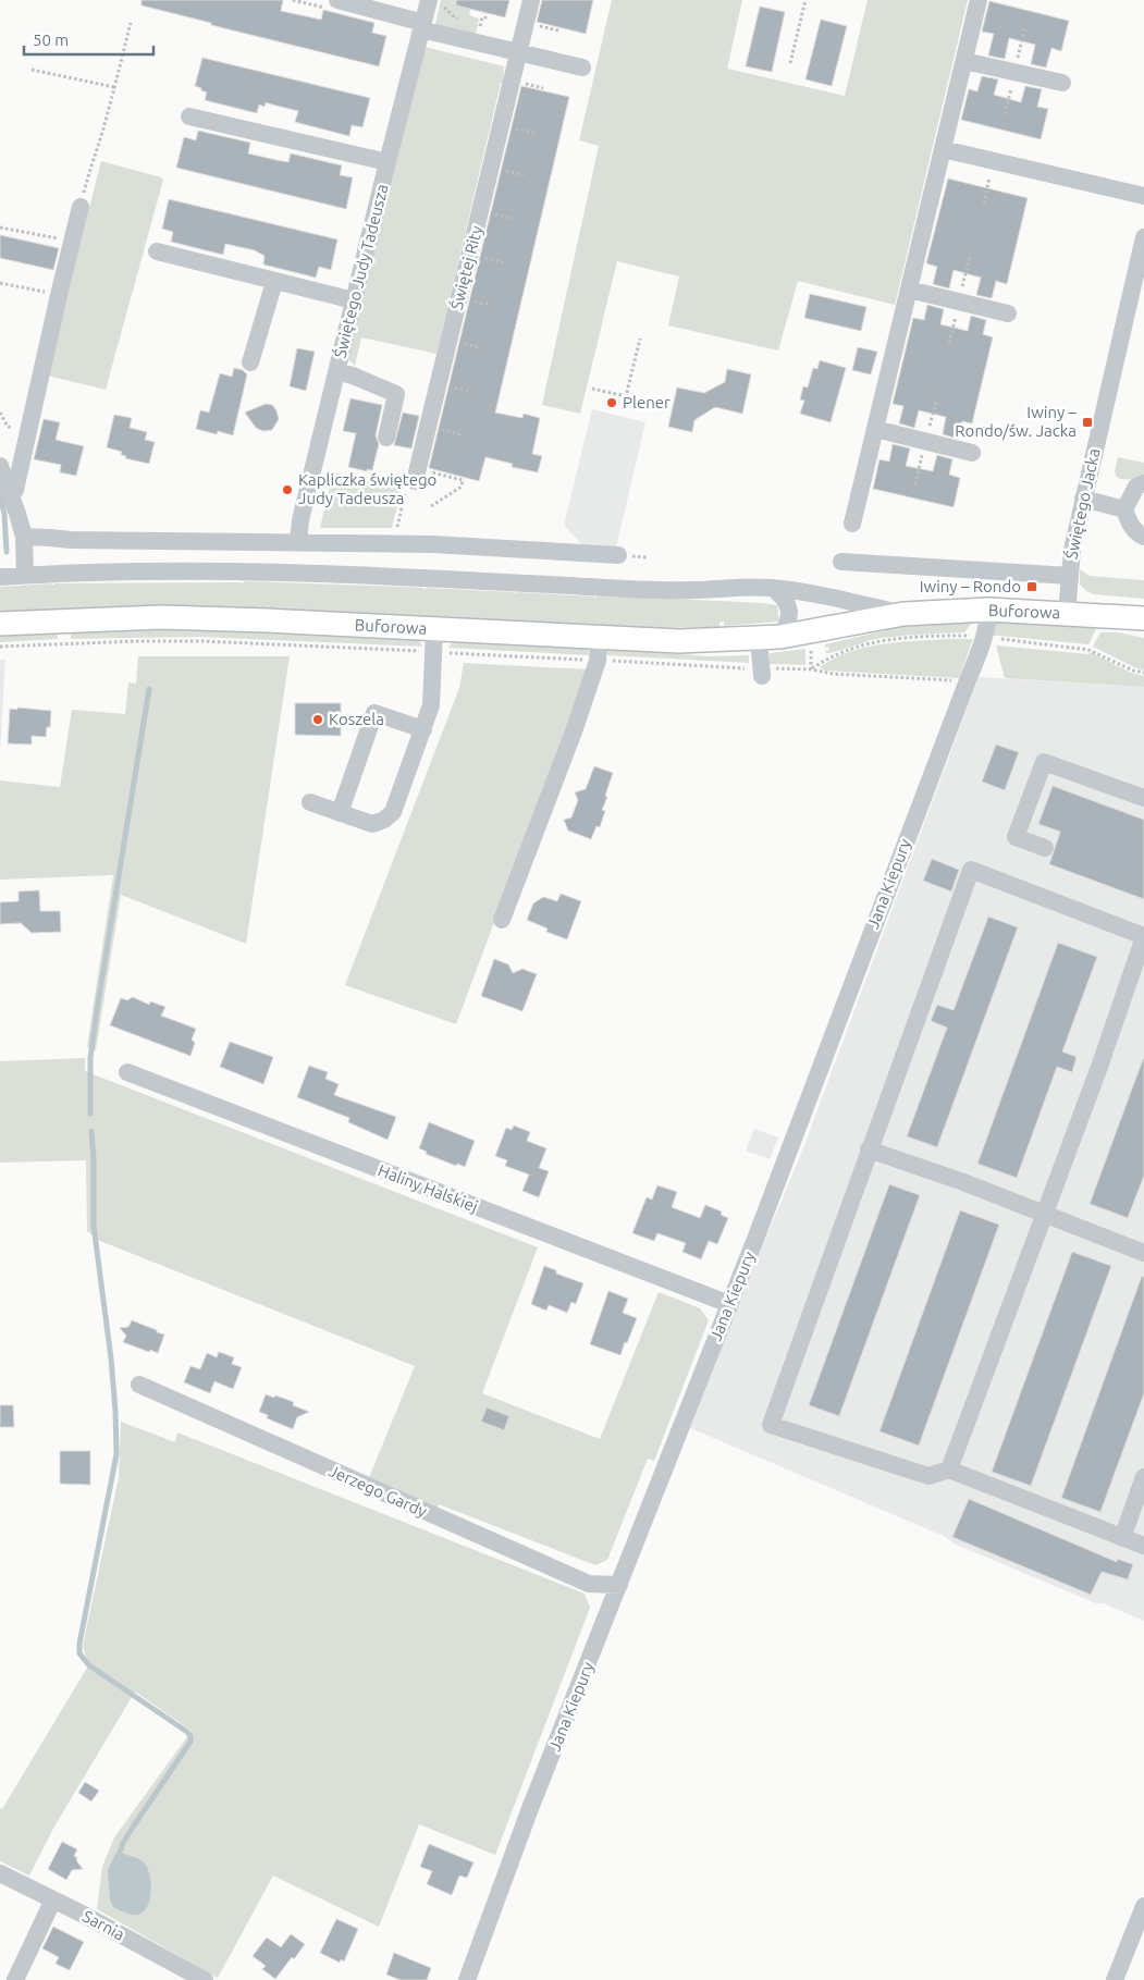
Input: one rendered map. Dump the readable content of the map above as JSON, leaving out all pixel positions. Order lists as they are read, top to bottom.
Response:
{
  "streets": {
    "main road": ["Buforowa"],
    "street": [
      "Świętej Rity",
      "Świętego Judy Tadeusza",
      "Świętego Jacka",
      "Jana Kiepury",
      "Haliny Halskiej",
      "Jerzego Gardy",
      "Sarnia"
    ]
  },
  "crossings": [
    ["Świętego Jacka", "Buforowa"],
    ["Buforowa", "Jana Kiepury"],
    ["Jana Kiepury", "Haliny Halskiej"],
    ["Jana Kiepury", "Jerzego Gardy"]
  ],
  "places": {
    "other": ["Plener", "Kapliczka świętego Judy Tadeusza", "Koszela"],
    "transit": ["Iwiny – Rondo/św. Jacka", "Iwiny – Rondo"]
  },
  "scale_bar": "50 m"
}
